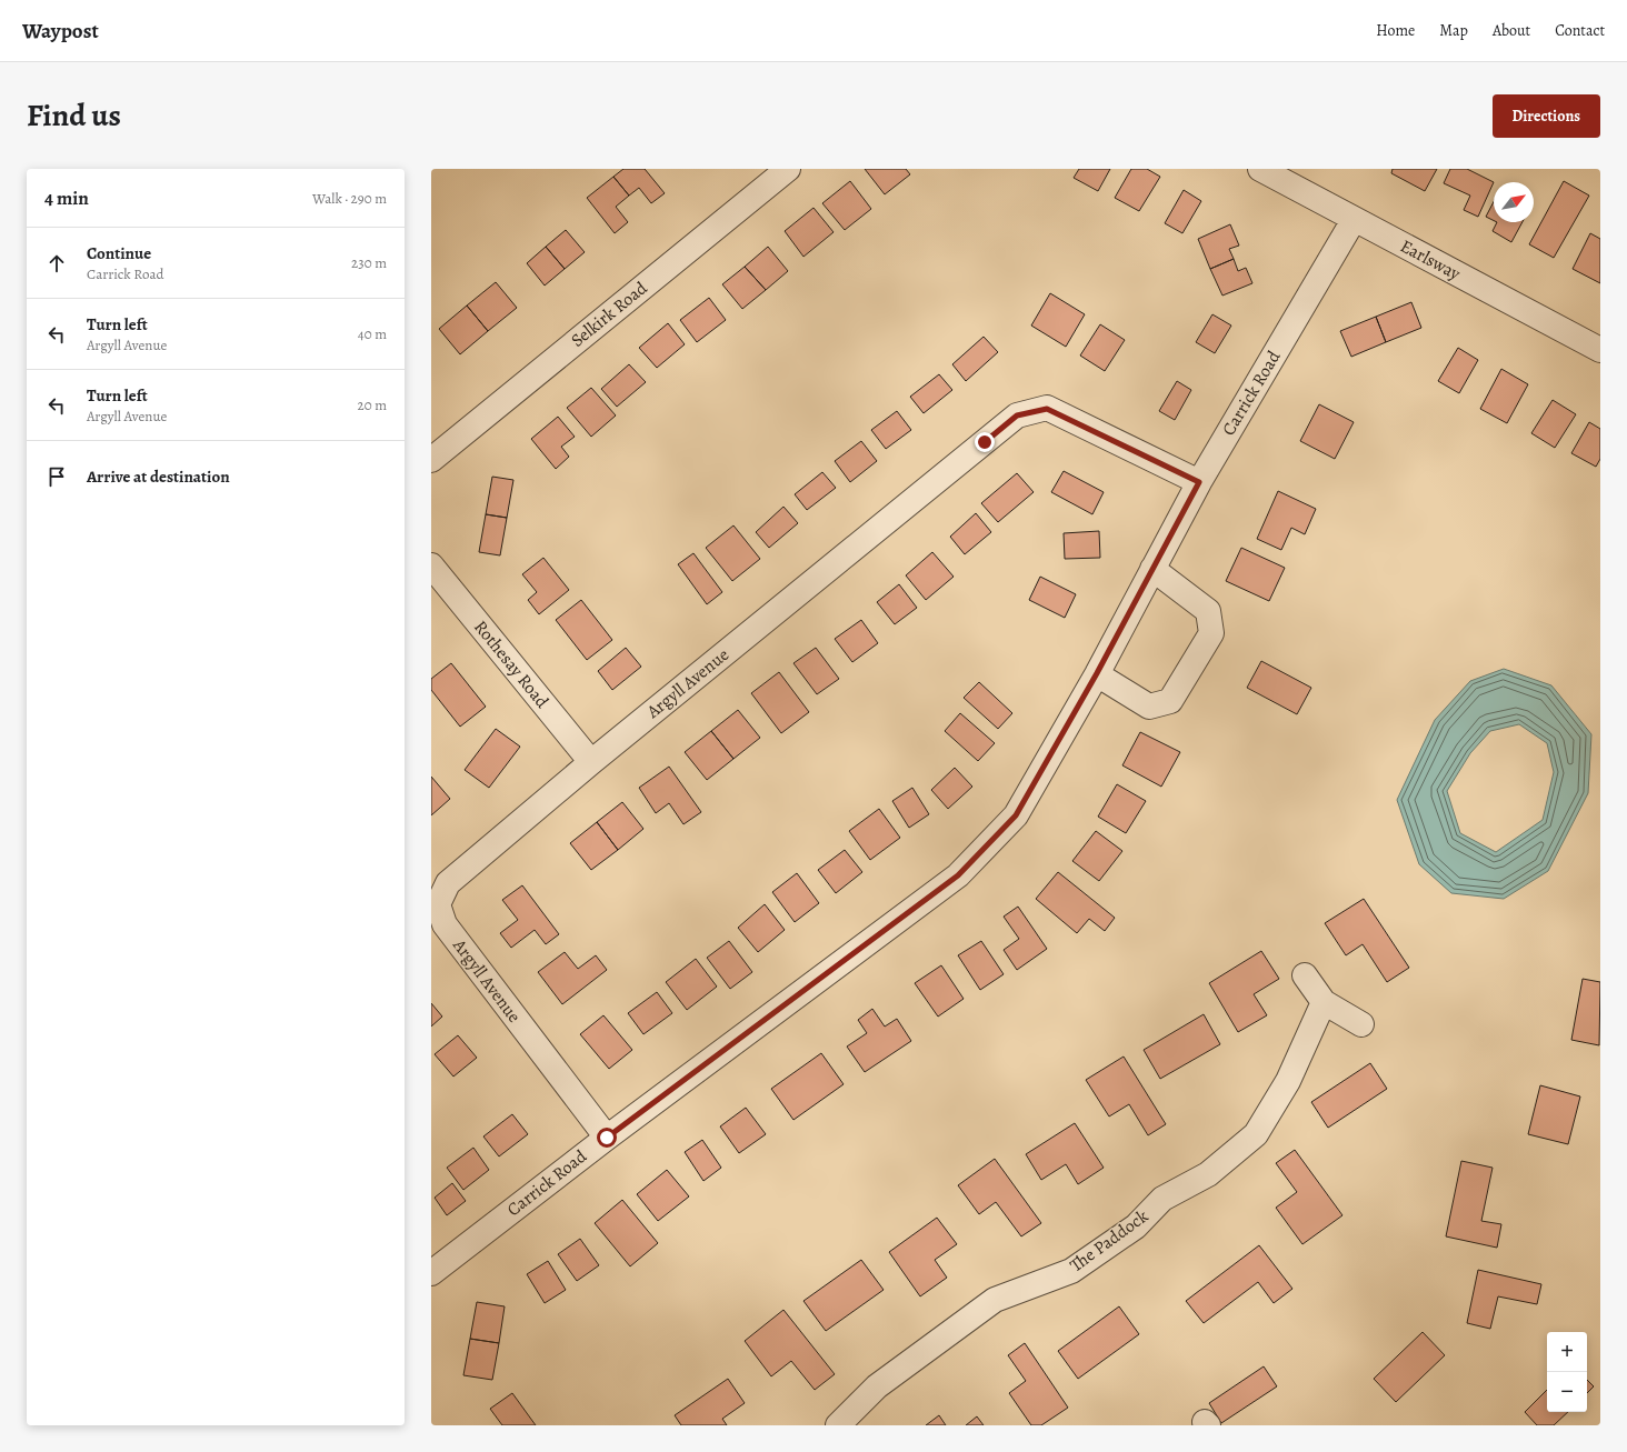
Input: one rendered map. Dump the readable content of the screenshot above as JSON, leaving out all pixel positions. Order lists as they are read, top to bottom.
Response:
{
  "streets": {
    "street": [
      "Earlsway",
      "Selkirk Road",
      "Carrick Road",
      "Rothesay Road",
      "Argyll Avenue",
      "The Paddock"
    ]
  },
  "crossings": [
    ["Earlsway", "Carrick Road"],
    ["Carrick Road", "Argyll Avenue"],
    ["Rothesay Road", "Argyll Avenue"]
  ],
  "north": "top right",
  "page": {
    "header": "Waypost",
    "nav": [
      "Home",
      "Map",
      "About",
      "Contact"
    ],
    "title": "Find us",
    "buttons": "Directions",
    "heading": ["4 min", "Walk · 290 m"],
    "list": [
      ["Continue", "Carrick Road", "230 m"],
      ["Turn left", "Argyll Avenue", "40 m"],
      ["Turn left", "Argyll Avenue", "20 m"],
      "Arrive at destination"
    ],
    "map_buttons": ["+", "−"]
  }
}
